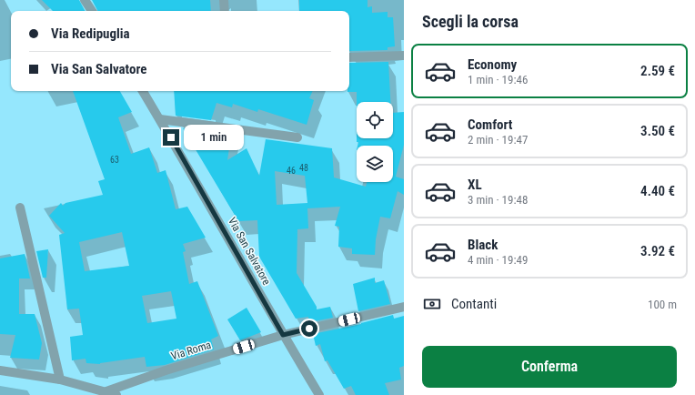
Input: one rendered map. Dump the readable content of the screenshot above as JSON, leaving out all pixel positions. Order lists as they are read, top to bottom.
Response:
{
  "streets": {
    "street": ["Via San Salvatore", "Via Roma"]
  },
  "crossings": [
    ["Via San Salvatore", "Via Roma"]
  ],
  "house_numbers": ["63", "48", "46"],
  "page": {
    "heading": "Scegli la corsa",
    "banner": ["Via Redipuglia", "Via San Salvatore"],
    "list": [
      {
        "name": "Economy",
        "note": "1 min · 19:46",
        "value": "2.59 €"
      },
      {
        "name": "Comfort",
        "note": "2 min · 19:47",
        "value": "3.50 €"
      },
      {
        "name": "XL",
        "note": "3 min · 19:48",
        "value": "4.40 €"
      },
      {
        "name": "Black",
        "note": "4 min · 19:49",
        "value": "3.92 €"
      }
    ],
    "bubble": "1 min",
    "pay": ["Contanti", "100 m"],
    "buttons": "Conferma"
  }
}
